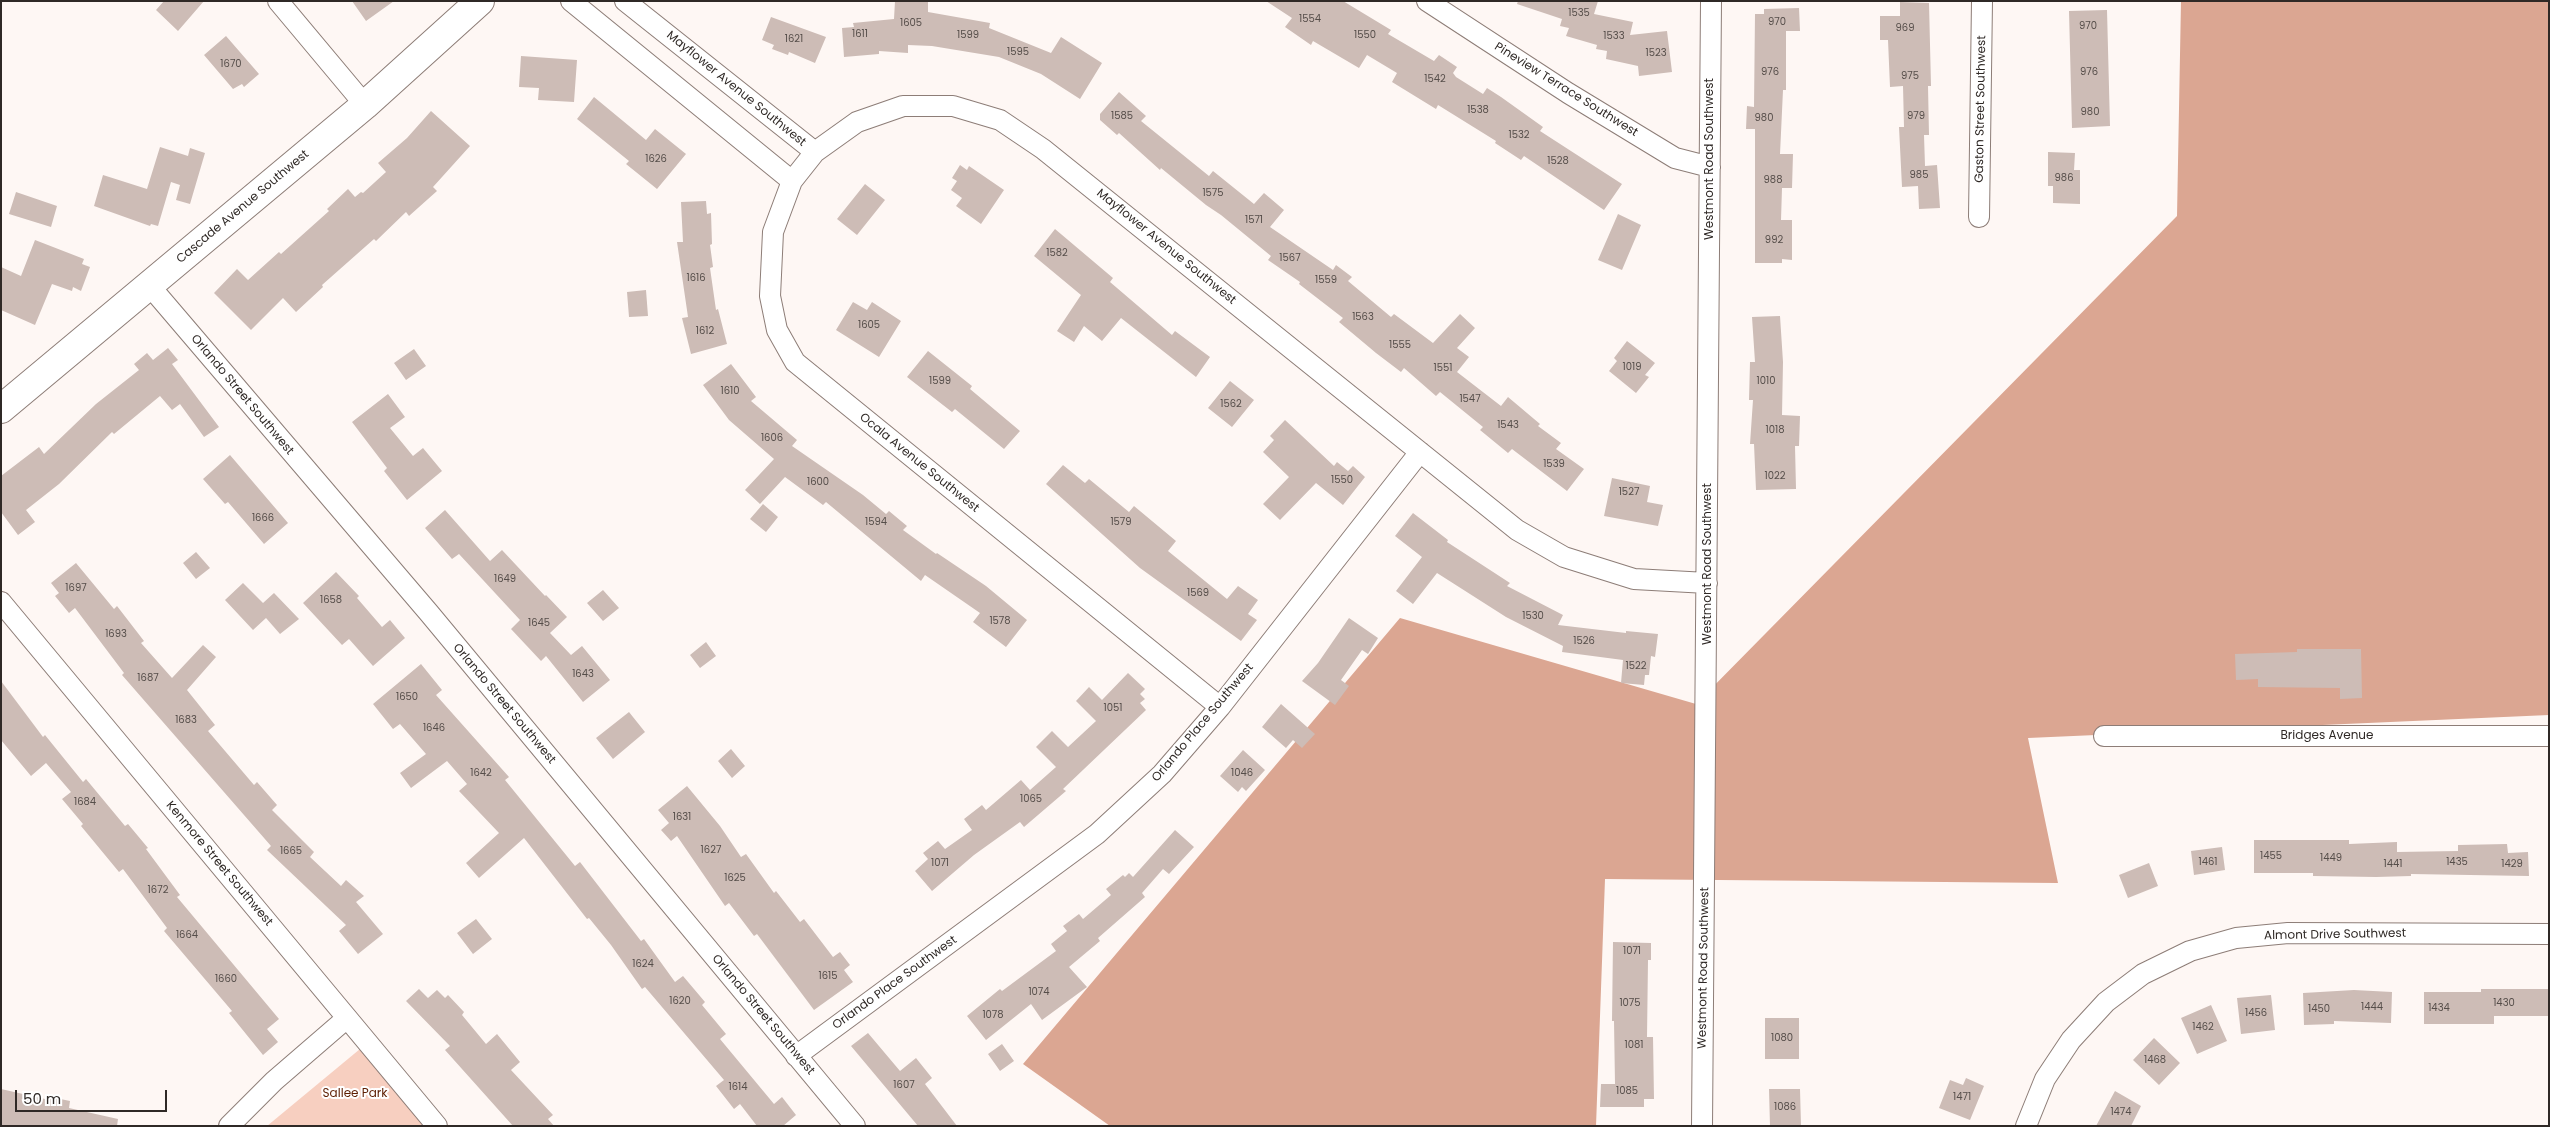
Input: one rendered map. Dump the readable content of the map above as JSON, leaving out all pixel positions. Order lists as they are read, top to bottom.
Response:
{
  "streets": {
    "main road": ["Cascade Avenue Southwest"],
    "street": [
      "Mayflower Avenue Southwest",
      "Pineview Terrace Southwest",
      "Gaston Street Southwest",
      "Westmont Road Southwest",
      "Orlando Street Southwest",
      "Ocala Avenue Southwest",
      "Orlando Place Southwest",
      "Bridges Avenue",
      "Kenmore Street Southwest",
      "Almont Drive Southwest"
    ]
  },
  "crossings": [
    ["Mayflower Avenue Southwest", "Westmont Road Southwest"],
    ["Mayflower Avenue Southwest", "Ocala Avenue Southwest"],
    ["Mayflower Avenue Southwest", "Orlando Place Southwest"],
    ["Pineview Terrace Southwest", "Westmont Road Southwest"],
    ["Cascade Avenue Southwest", "Orlando Street Southwest"],
    ["Orlando Street Southwest", "Orlando Place Southwest"],
    ["Ocala Avenue Southwest", "Orlando Place Southwest"]
  ],
  "parks": ["Sallee Park"],
  "house_numbers": [
    "1535",
    "1554",
    "970",
    "1605",
    "970",
    "969",
    "1611",
    "1599",
    "1550",
    "1533",
    "1621",
    "1595",
    "1523",
    "1670",
    "976",
    "976",
    "975",
    "1542",
    "1538",
    "980",
    "1585",
    "979",
    "980",
    "1532",
    "1626",
    "1528",
    "985",
    "986",
    "988",
    "1575",
    "1571",
    "992",
    "1582",
    "1567",
    "1616",
    "1559",
    "1563",
    "1605",
    "1612",
    "1555",
    "1019",
    "1551",
    "1599",
    "1010",
    "1610",
    "1547",
    "1562",
    "1543",
    "1018",
    "1606",
    "1539",
    "1022",
    "1550",
    "1600",
    "1527",
    "1666",
    "1594",
    "1579",
    "1649",
    "1697",
    "1569",
    "1658",
    "1530",
    "1578",
    "1645",
    "1693",
    "1526",
    "1522",
    "1643",
    "1687",
    "1650",
    "1051",
    "1683",
    "1646",
    "1642",
    "1046",
    "1065",
    "1684",
    "1631",
    "1627",
    "1665",
    "1455",
    "1449",
    "1461",
    "1435",
    "1071",
    "1441",
    "1429",
    "1625",
    "1672",
    "1664",
    "1071",
    "1624",
    "1615",
    "1660",
    "1074",
    "1620",
    "1075",
    "1430",
    "1444",
    "1434",
    "1450",
    "1456",
    "1078",
    "1462",
    "1080",
    "1081",
    "1468",
    "1607",
    "1614",
    "1085",
    "1471",
    "1086",
    "1474"
  ],
  "scale_bar": "50 m"
}
